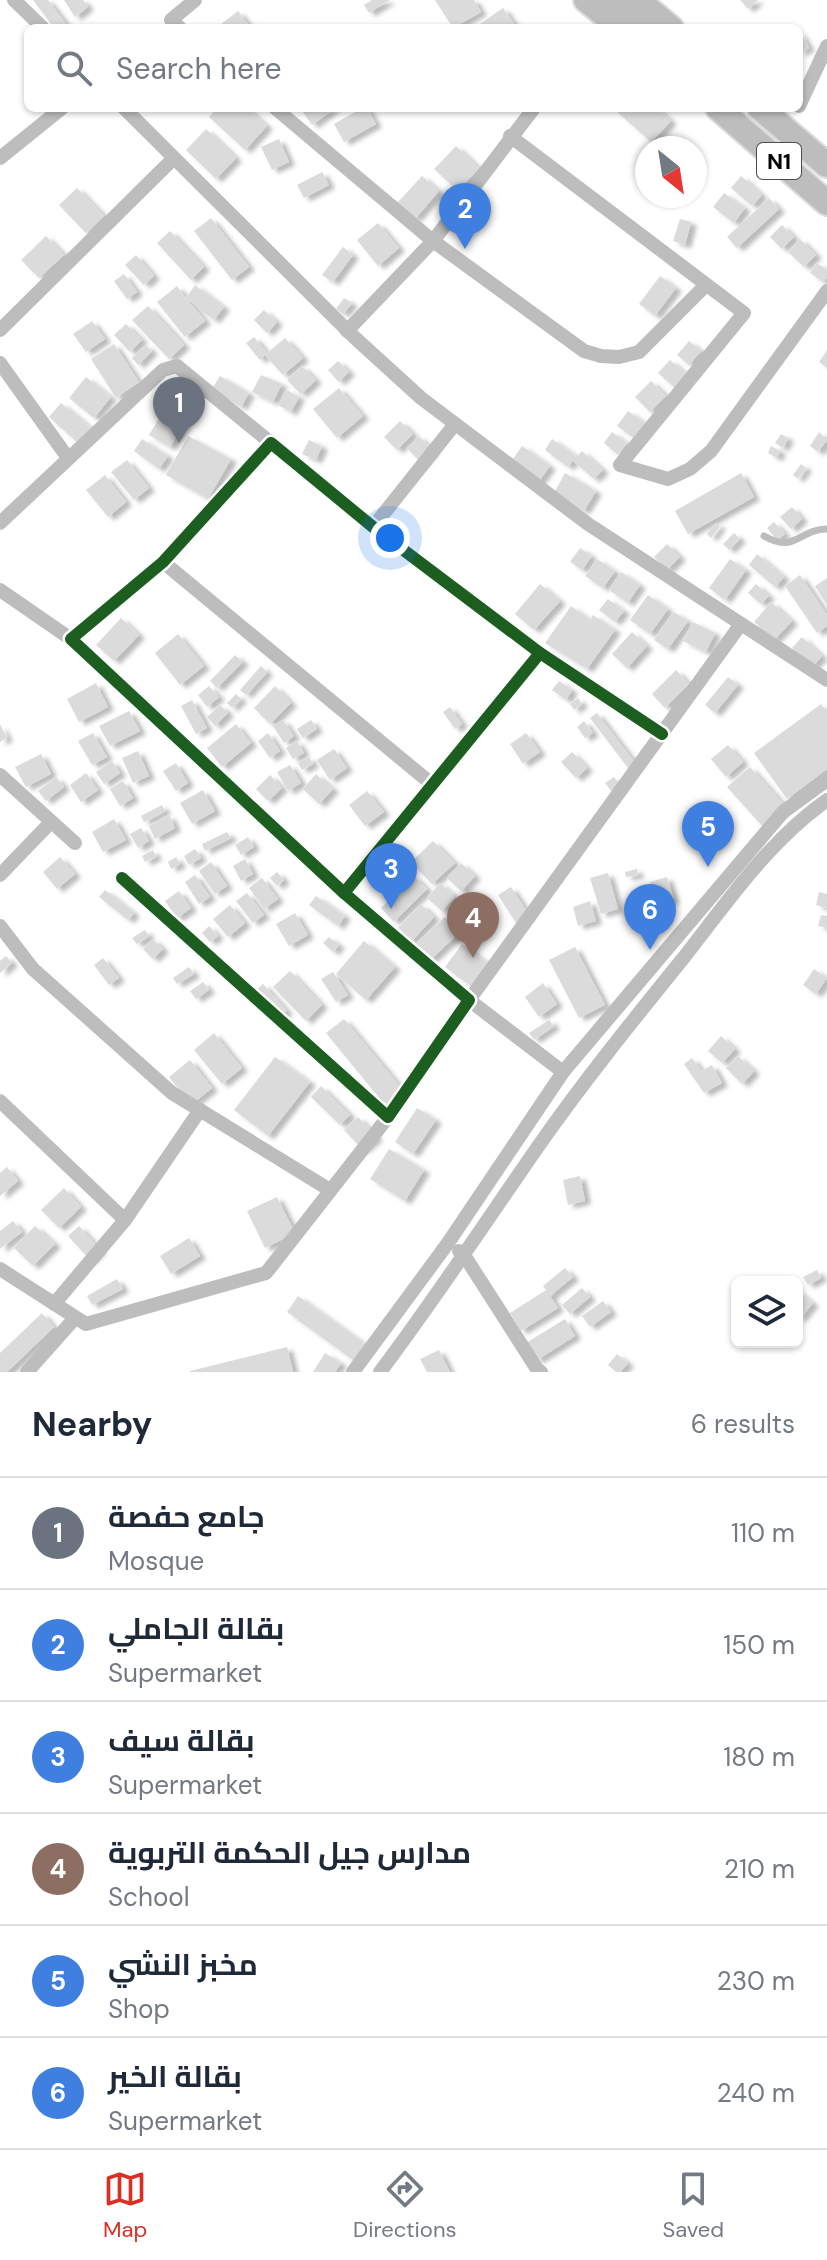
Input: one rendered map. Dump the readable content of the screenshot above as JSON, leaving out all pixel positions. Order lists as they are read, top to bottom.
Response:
{
  "streets": {
    "highway": ["N1"]
  },
  "north": "bottom right",
  "page": {
    "search": "Search here",
    "pins": [
      "2",
      "1",
      "5",
      "3",
      "6",
      "4"
    ],
    "heading": ["Nearby", "6 results"],
    "list": [
      {
        "mark": "1",
        "name": "جامع حفصة",
        "note": "Mosque",
        "value": "110 m"
      },
      {
        "mark": "2",
        "name": "بقالة الجاملي",
        "note": "Supermarket",
        "value": "150 m"
      },
      {
        "mark": "3",
        "name": "بقالة سيف",
        "note": "Supermarket",
        "value": "180 m"
      },
      {
        "mark": "4",
        "name": "مدارس جيل الحكمة التربوية",
        "note": "School",
        "value": "210 m"
      },
      {
        "mark": "5",
        "name": "مخبز النشي",
        "note": "Shop",
        "value": "230 m"
      },
      {
        "mark": "6",
        "name": "بقالة الخير",
        "note": "Supermarket",
        "value": "240 m"
      }
    ],
    "nav": ["Map", "Directions", "Saved"]
  }
}
